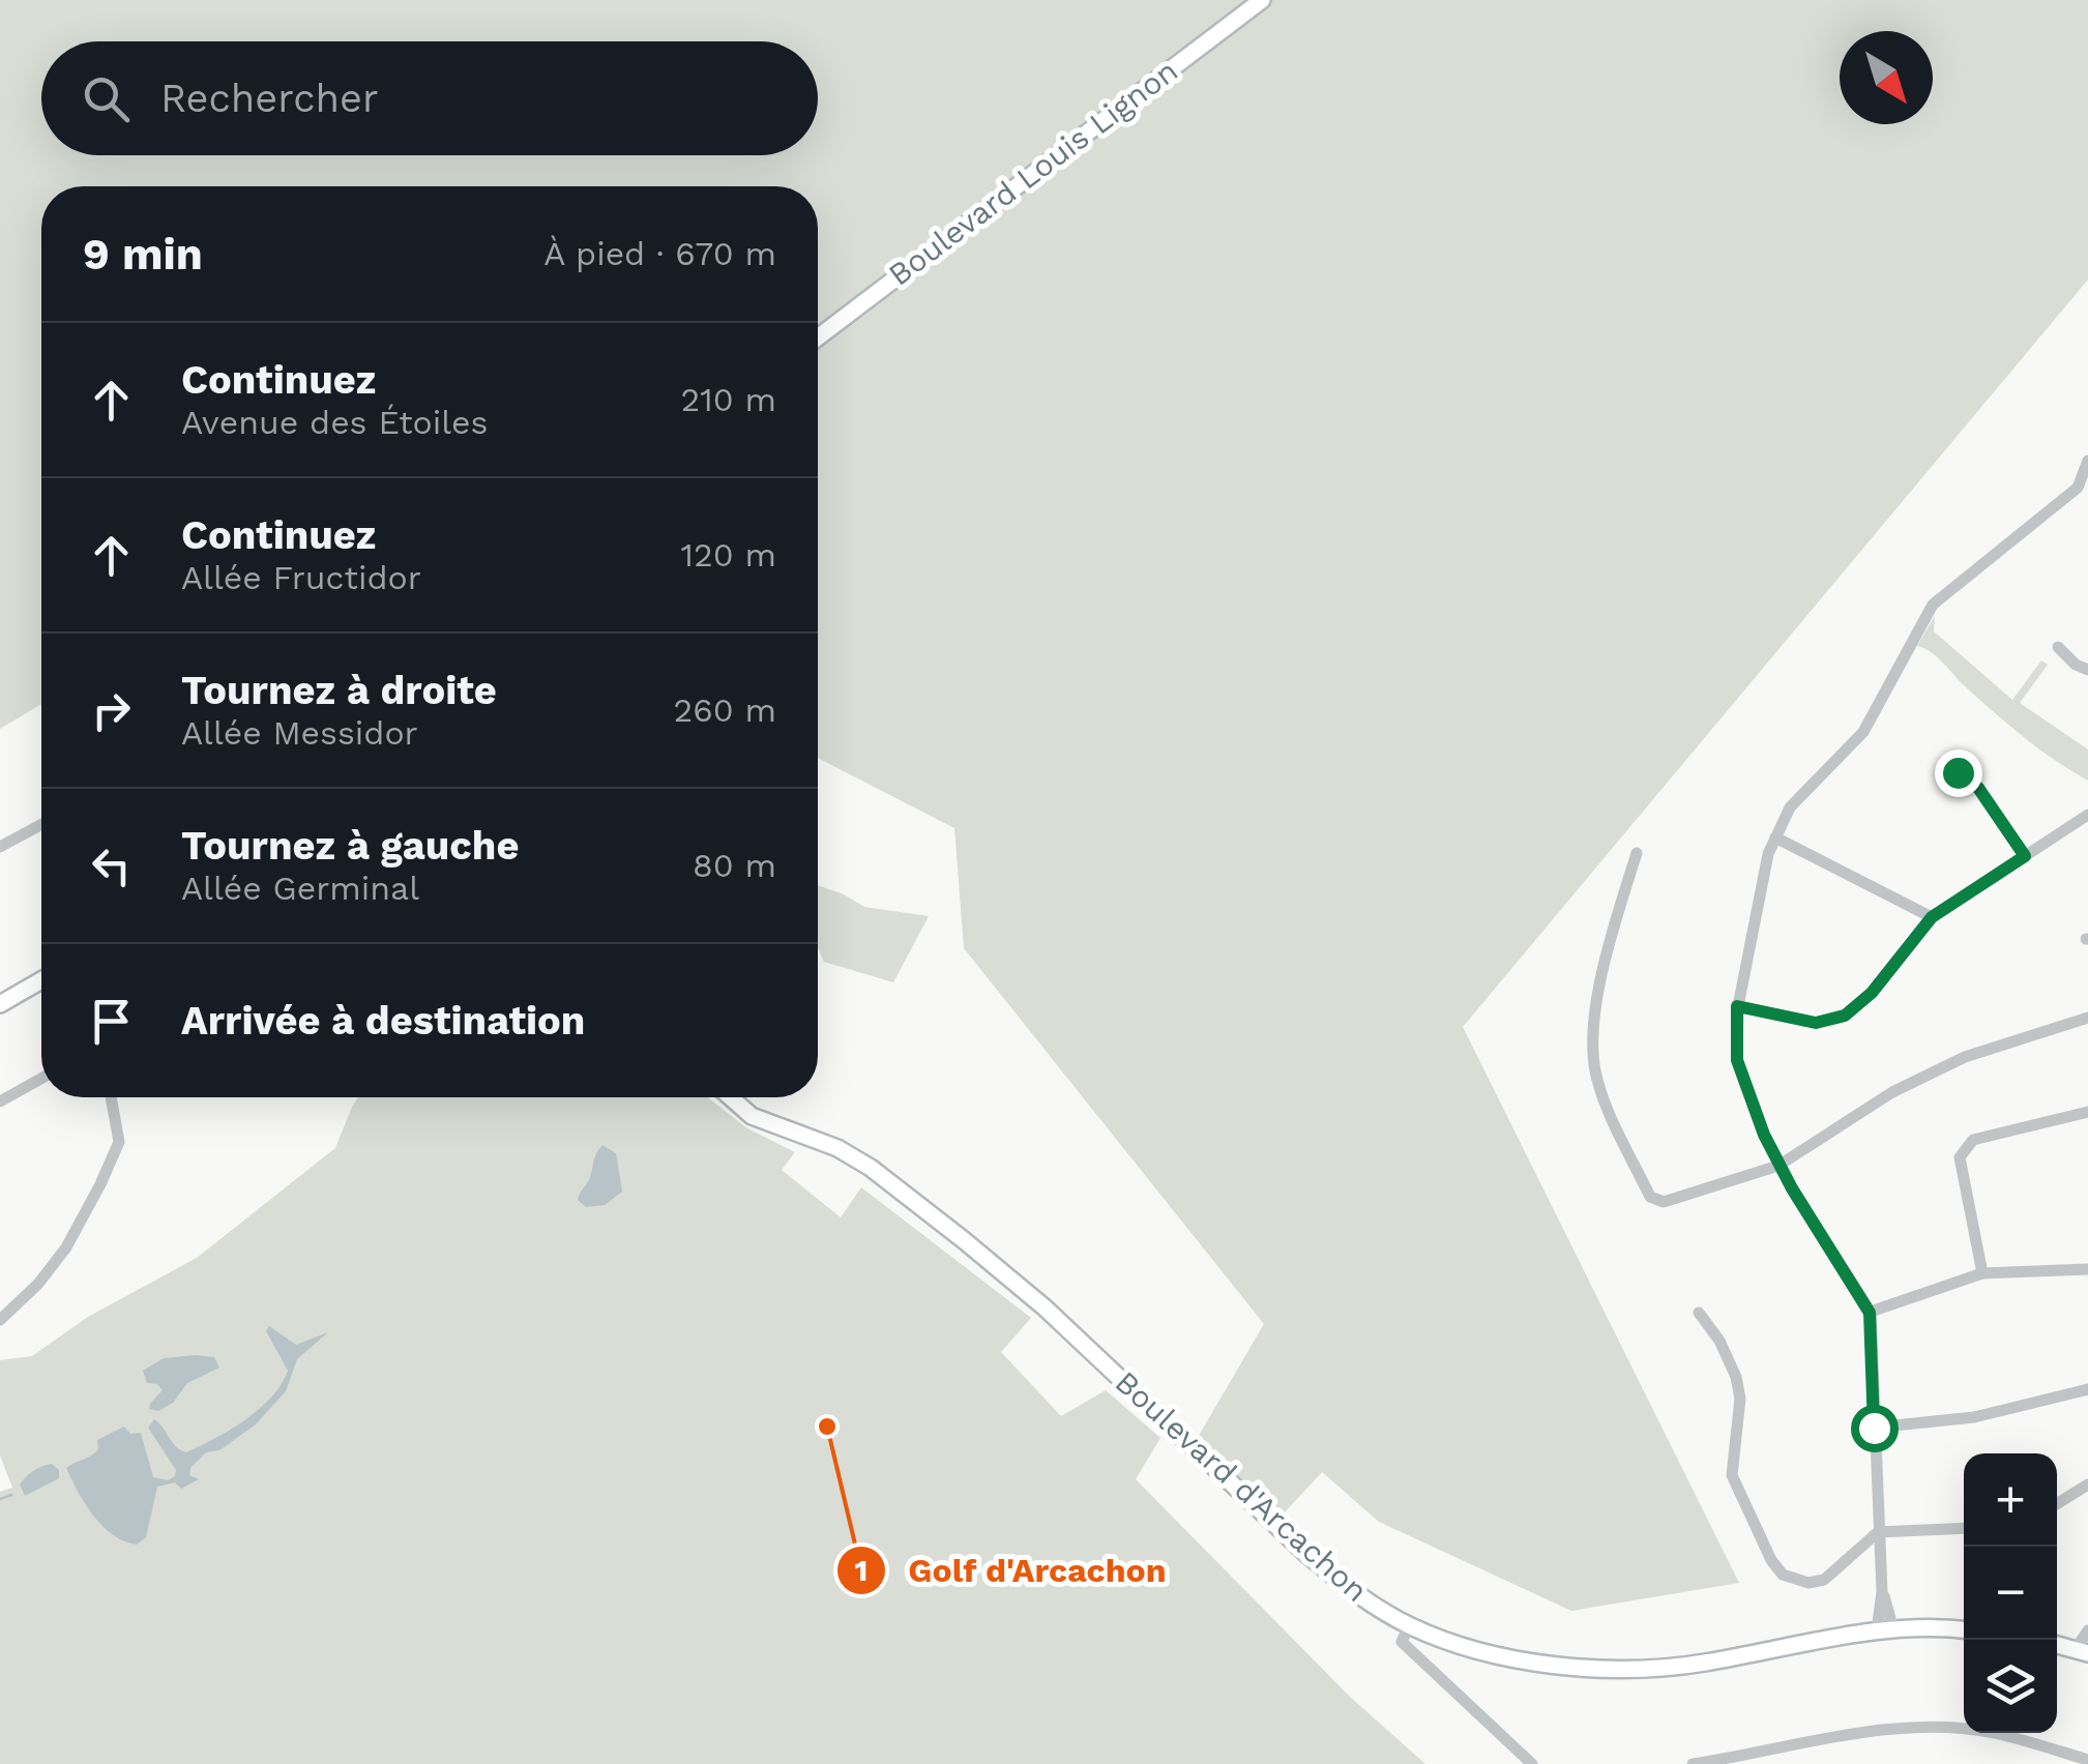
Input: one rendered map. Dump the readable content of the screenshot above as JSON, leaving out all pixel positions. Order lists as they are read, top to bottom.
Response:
{
  "streets": {
    "main road": ["Boulevard Louis Lignon", "Boulevard d'Arcachon"]
  },
  "places": ["Golf d'Arcachon"],
  "north": "bottom right",
  "page": {
    "search": "Rechercher",
    "heading": ["9 min", "À pied · 670 m"],
    "list": [
      ["Continuez", "Avenue des Étoiles", "210 m"],
      ["Continuez", "Allée Fructidor", "120 m"],
      ["Tournez à droite", "Allée Messidor", "260 m"],
      ["Tournez à gauche", "Allée Germinal", "80 m"],
      "Arrivée à destination"
    ],
    "map_buttons": ["+", "−"]
  }
}
